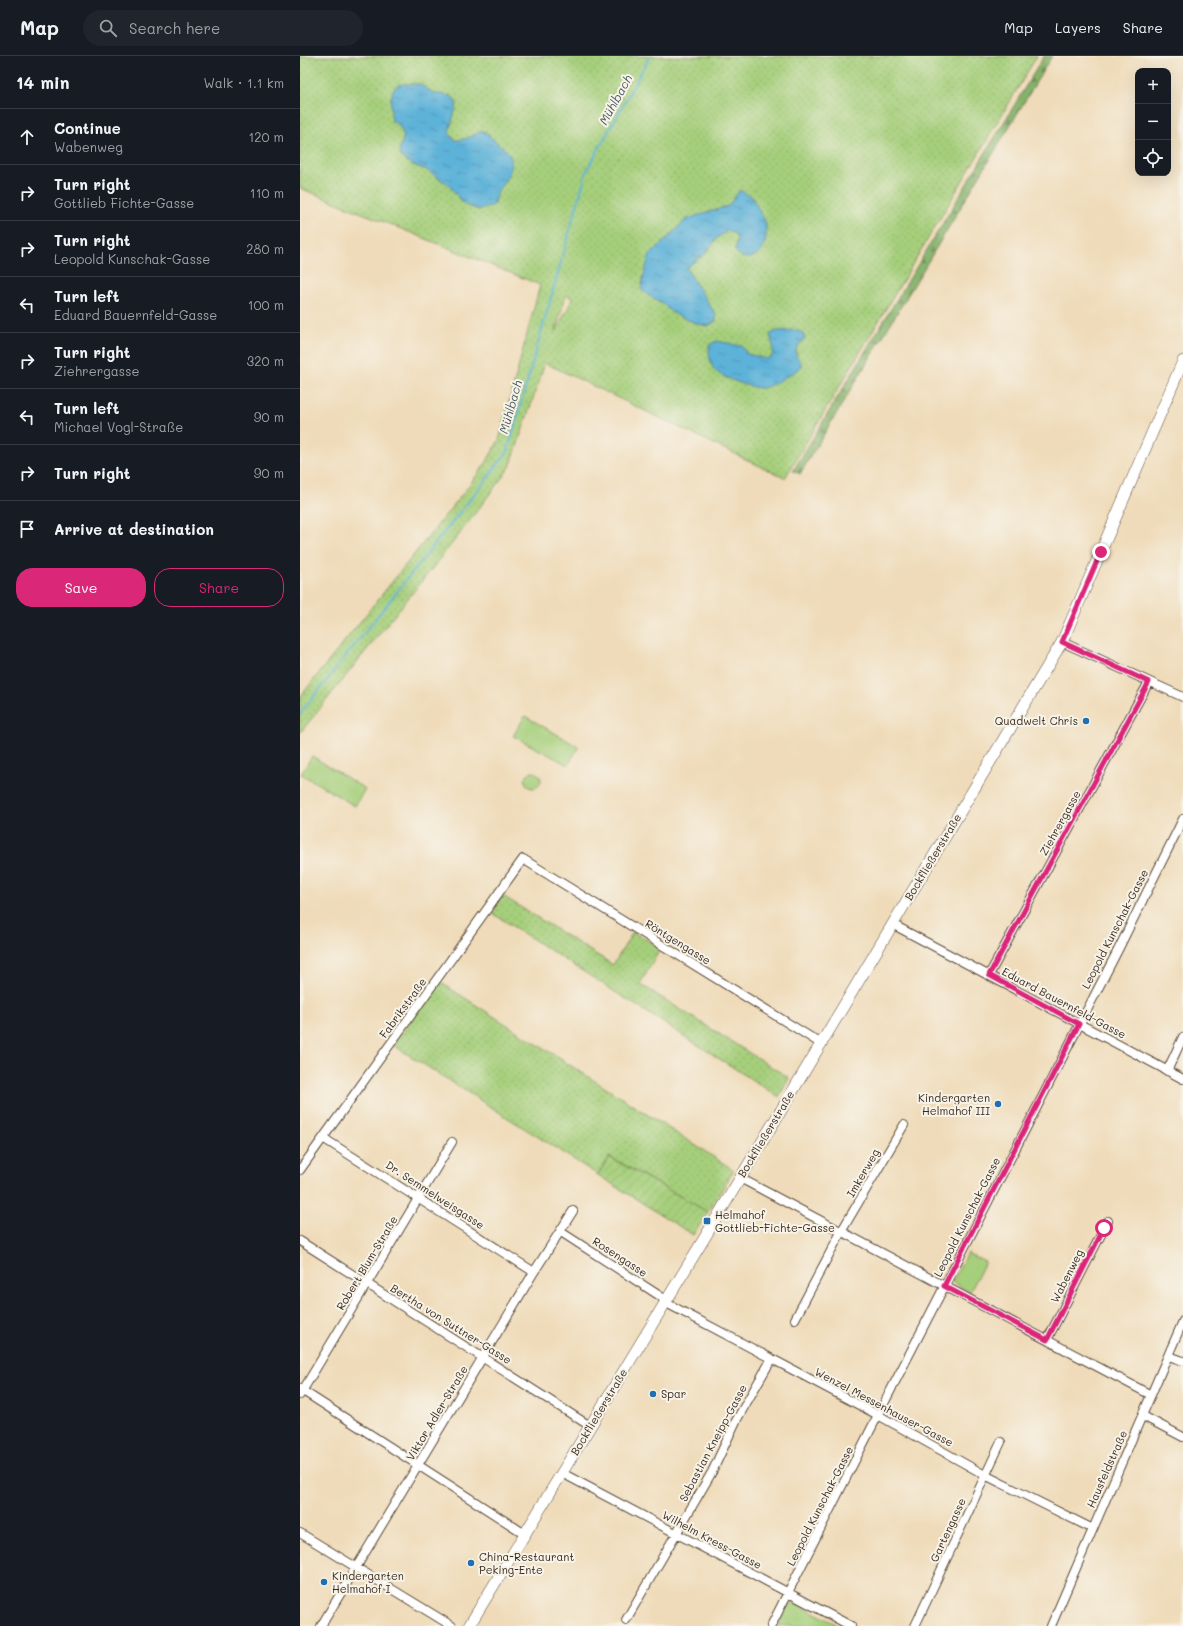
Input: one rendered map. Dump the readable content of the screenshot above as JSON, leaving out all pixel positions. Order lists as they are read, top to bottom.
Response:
{
  "streets": {
    "main road": ["Bockfließerstraße"],
    "street": [
      "Ziehrergasse",
      "Leopold Kunschak-Gasse",
      "Röntgengasse",
      "Eduard Bauernfeld-Gasse",
      "Fabrikstraße",
      "Imkerweg",
      "Dr. Semmelweisgasse",
      "Rosengasse",
      "Robert Blum-Straße",
      "Wabenweg",
      "Bertha von Suttner-Gasse",
      "Wenzel Messenhauser-Gasse",
      "Viktor Adler-Straße",
      "Sebastian Kneipp-Gasse",
      "Hausfeldstraße",
      "Gartengasse",
      "Wilhelm Kress-Gasse"
    ]
  },
  "crossings": [
    ["Ziehrergasse", "Eduard Bauernfeld-Gasse"],
    ["Bockfließerstraße", "Röntgengasse"],
    ["Bockfließerstraße", "Eduard Bauernfeld-Gasse"],
    ["Bockfließerstraße", "Rosengasse"],
    ["Bockfließerstraße", "Bertha von Suttner-Gasse"],
    ["Bockfließerstraße", "Wenzel Messenhauser-Gasse"],
    ["Bockfließerstraße", "Wilhelm Kress-Gasse"],
    ["Leopold Kunschak-Gasse", "Eduard Bauernfeld-Gasse"],
    ["Leopold Kunschak-Gasse", "Wenzel Messenhauser-Gasse"],
    ["Leopold Kunschak-Gasse", "Wilhelm Kress-Gasse"],
    ["Röntgengasse", "Fabrikstraße"],
    ["Fabrikstraße", "Dr. Semmelweisgasse"],
    ["Dr. Semmelweisgasse", "Robert Blum-Straße"],
    ["Dr. Semmelweisgasse", "Viktor Adler-Straße"],
    ["Rosengasse", "Wenzel Messenhauser-Gasse"],
    ["Rosengasse", "Viktor Adler-Straße"],
    ["Robert Blum-Straße", "Bertha von Suttner-Gasse"],
    ["Bertha von Suttner-Gasse", "Viktor Adler-Straße"],
    ["Wenzel Messenhauser-Gasse", "Sebastian Kneipp-Gasse"],
    ["Wenzel Messenhauser-Gasse", "Hausfeldstraße"],
    ["Wenzel Messenhauser-Gasse", "Gartengasse"],
    ["Sebastian Kneipp-Gasse", "Wilhelm Kress-Gasse"]
  ],
  "water": ["Mühlbach"],
  "places": {
    "other": [
      "Quadwelt Chris",
      "Kindergarten Helmahof III",
      "Spar",
      "China-Restaurant Peking-Ente",
      "Kindergarten Helmahof I"
    ],
    "transit": ["Helmahof Gottlieb-Fichte-Gasse"]
  },
  "page": {
    "header": "Map",
    "search": "Search here",
    "nav": ["Map", "Layers", "Share"],
    "heading": ["14 min", "Walk · 1.1 km"],
    "map_buttons": ["+", "−"],
    "list": [
      ["Continue", "Wabenweg", "120 m"],
      ["Turn right", "Gottlieb Fichte-Gasse", "110 m"],
      ["Turn right", "Leopold Kunschak-Gasse", "280 m"],
      ["Turn left", "Eduard Bauernfeld-Gasse", "100 m"],
      ["Turn right", "Ziehrergasse", "320 m"],
      ["Turn left", "Michael Vogl-Straße", "90 m"],
      ["Turn right", "90 m"],
      "Arrive at destination"
    ],
    "buttons": ["Save", "Share"]
  }
}
